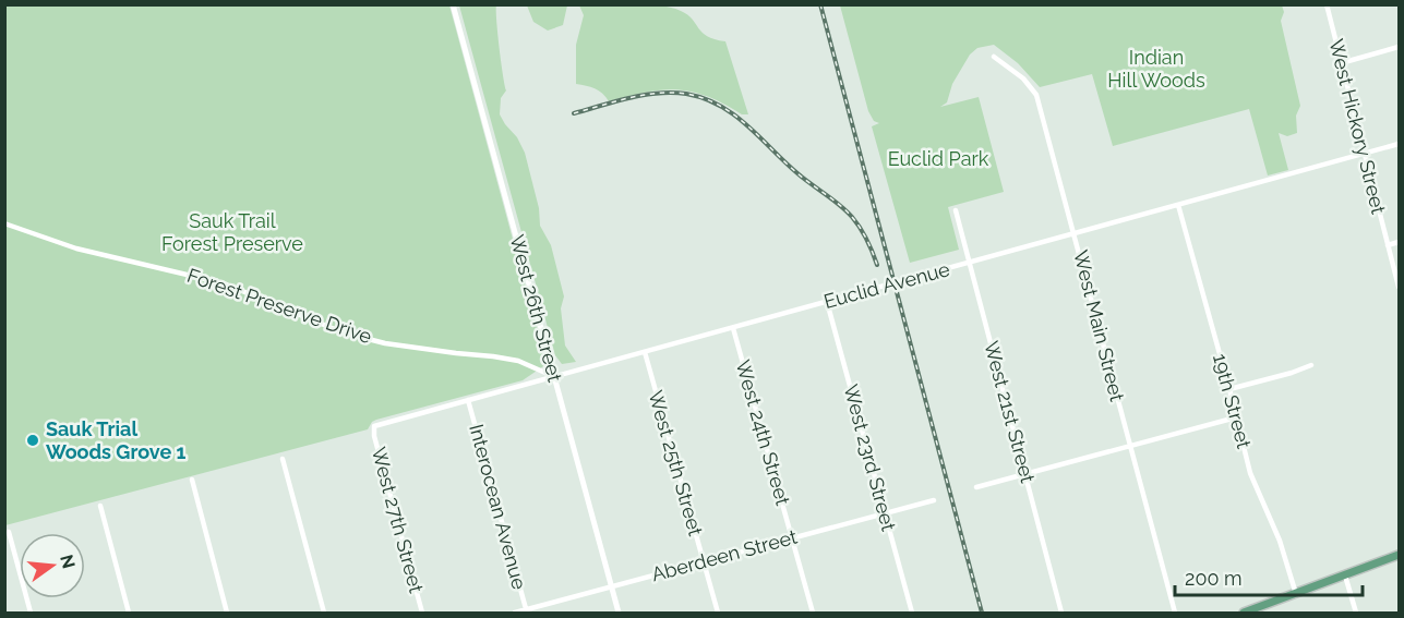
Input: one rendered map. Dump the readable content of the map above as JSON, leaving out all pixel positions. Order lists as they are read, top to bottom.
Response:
{
  "streets": {
    "street": [
      "West Hickory Street",
      "Euclid Avenue",
      "Forest Preserve Drive",
      "West 26th Street",
      "West Main Street",
      "19th Street",
      "West 21st Street",
      "West 24th Street",
      "West 23rd Street",
      "West 25th Street",
      "Interocean Avenue",
      "West 27th Street",
      "Aberdeen Street"
    ]
  },
  "crossings": [
    ["West Hickory Street", "Euclid Avenue"],
    ["Euclid Avenue", "Forest Preserve Drive"],
    ["Euclid Avenue", "West 26th Street"],
    ["Euclid Avenue", "West Main Street"],
    ["Euclid Avenue", "19th Street"],
    ["Euclid Avenue", "West 21st Street"],
    ["Euclid Avenue", "West 24th Street"],
    ["Euclid Avenue", "West 23rd Street"],
    ["Euclid Avenue", "West 25th Street"],
    ["Euclid Avenue", "Interocean Avenue"],
    ["Euclid Avenue", "West 27th Street"],
    ["Forest Preserve Drive", "West 26th Street"],
    ["West 26th Street", "Aberdeen Street"],
    ["West 24th Street", "Aberdeen Street"],
    ["West 23rd Street", "Aberdeen Street"],
    ["West 25th Street", "Aberdeen Street"],
    ["Interocean Avenue", "Aberdeen Street"]
  ],
  "parks": ["Indian Hill Woods", "Euclid Park", "Sauk Trail Forest Preserve"],
  "places": ["Sauk Trial Woods Grove 1"],
  "scale_bar": "200 m",
  "north": "right"
}
